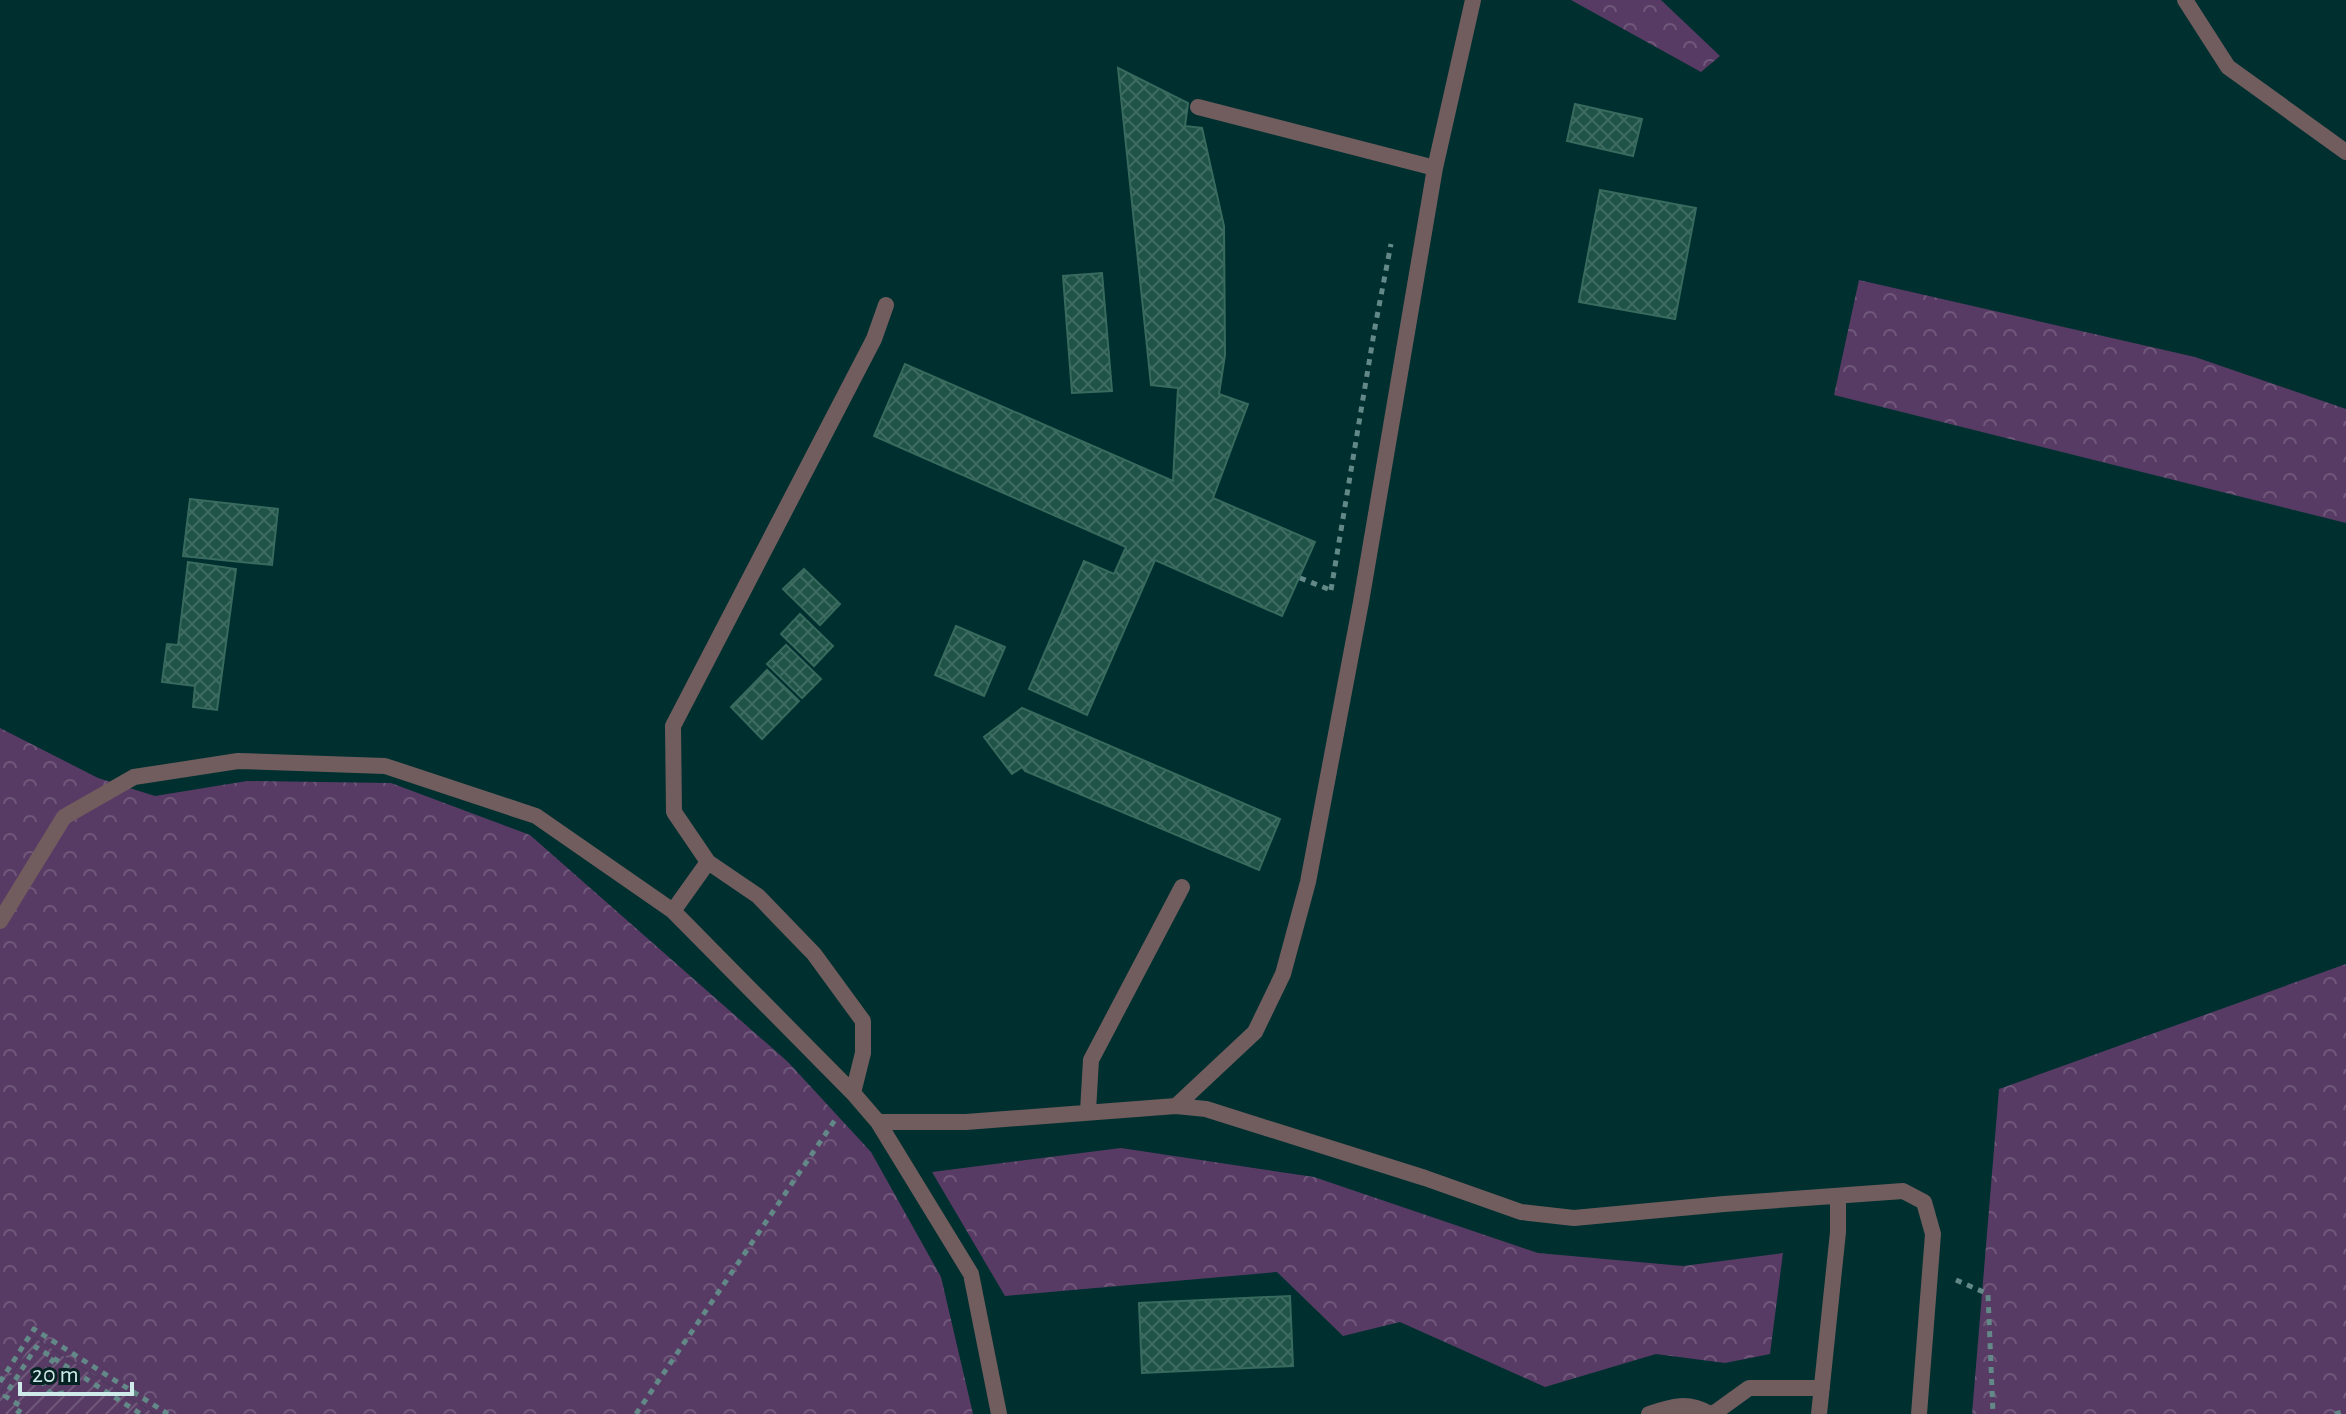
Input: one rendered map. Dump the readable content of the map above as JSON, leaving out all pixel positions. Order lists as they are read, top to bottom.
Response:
{
  "scale_bar": "20 m"
}
